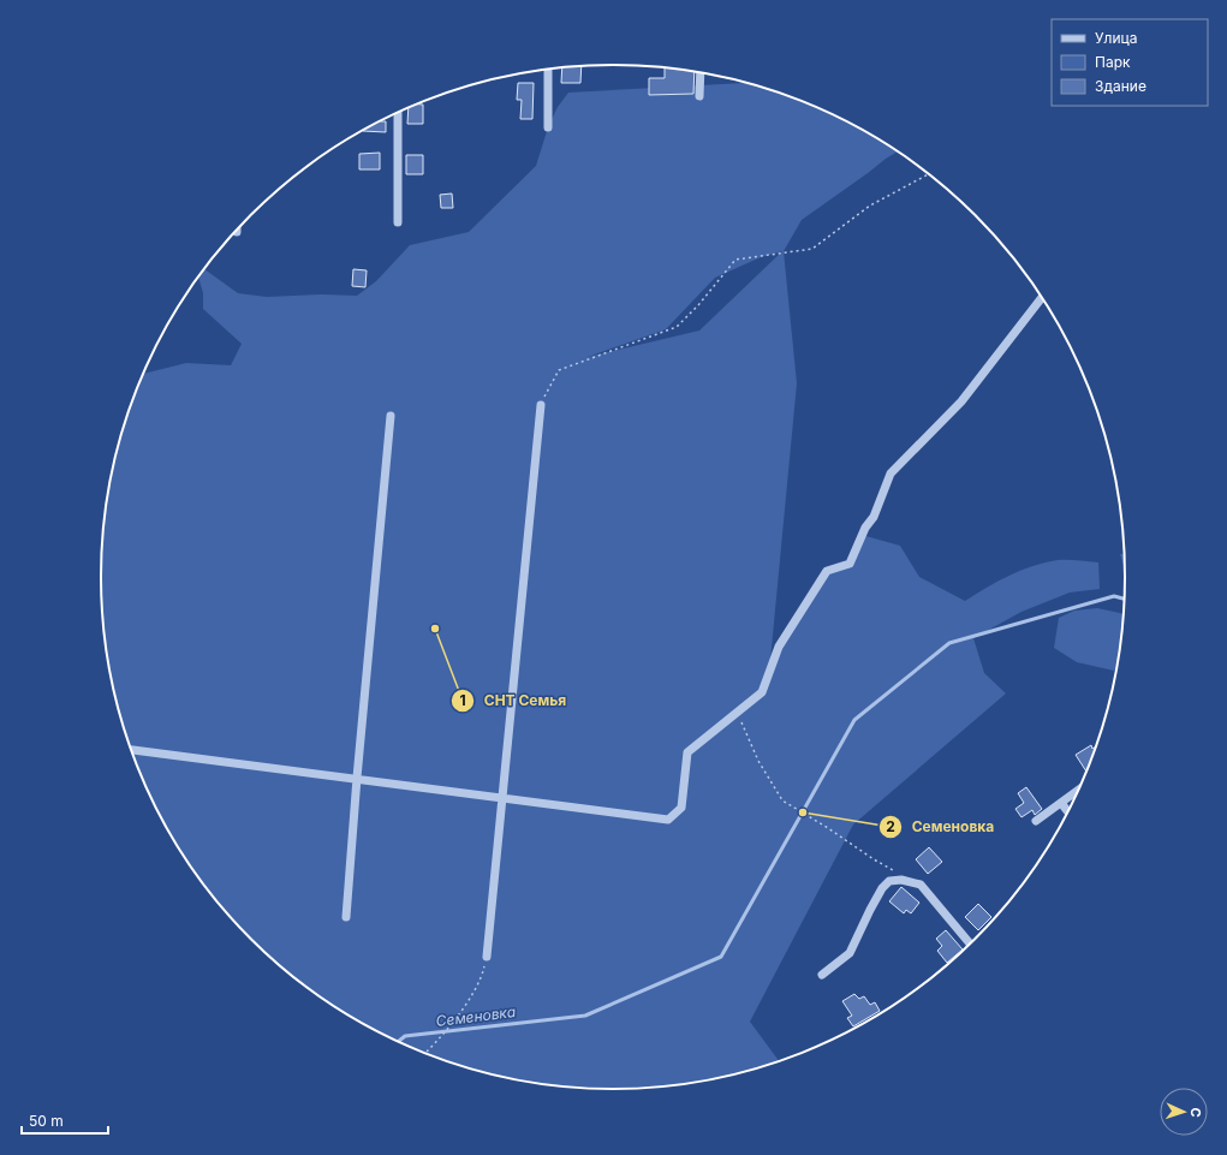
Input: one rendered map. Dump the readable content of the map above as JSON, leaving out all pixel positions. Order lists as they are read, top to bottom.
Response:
{
  "water": ["Семеновка"],
  "places": ["СНТ Семья", "Семеновка"],
  "legend": ["Улица", "Парк", "Здание"],
  "scale_bar": "50 m",
  "north": "right"
}
